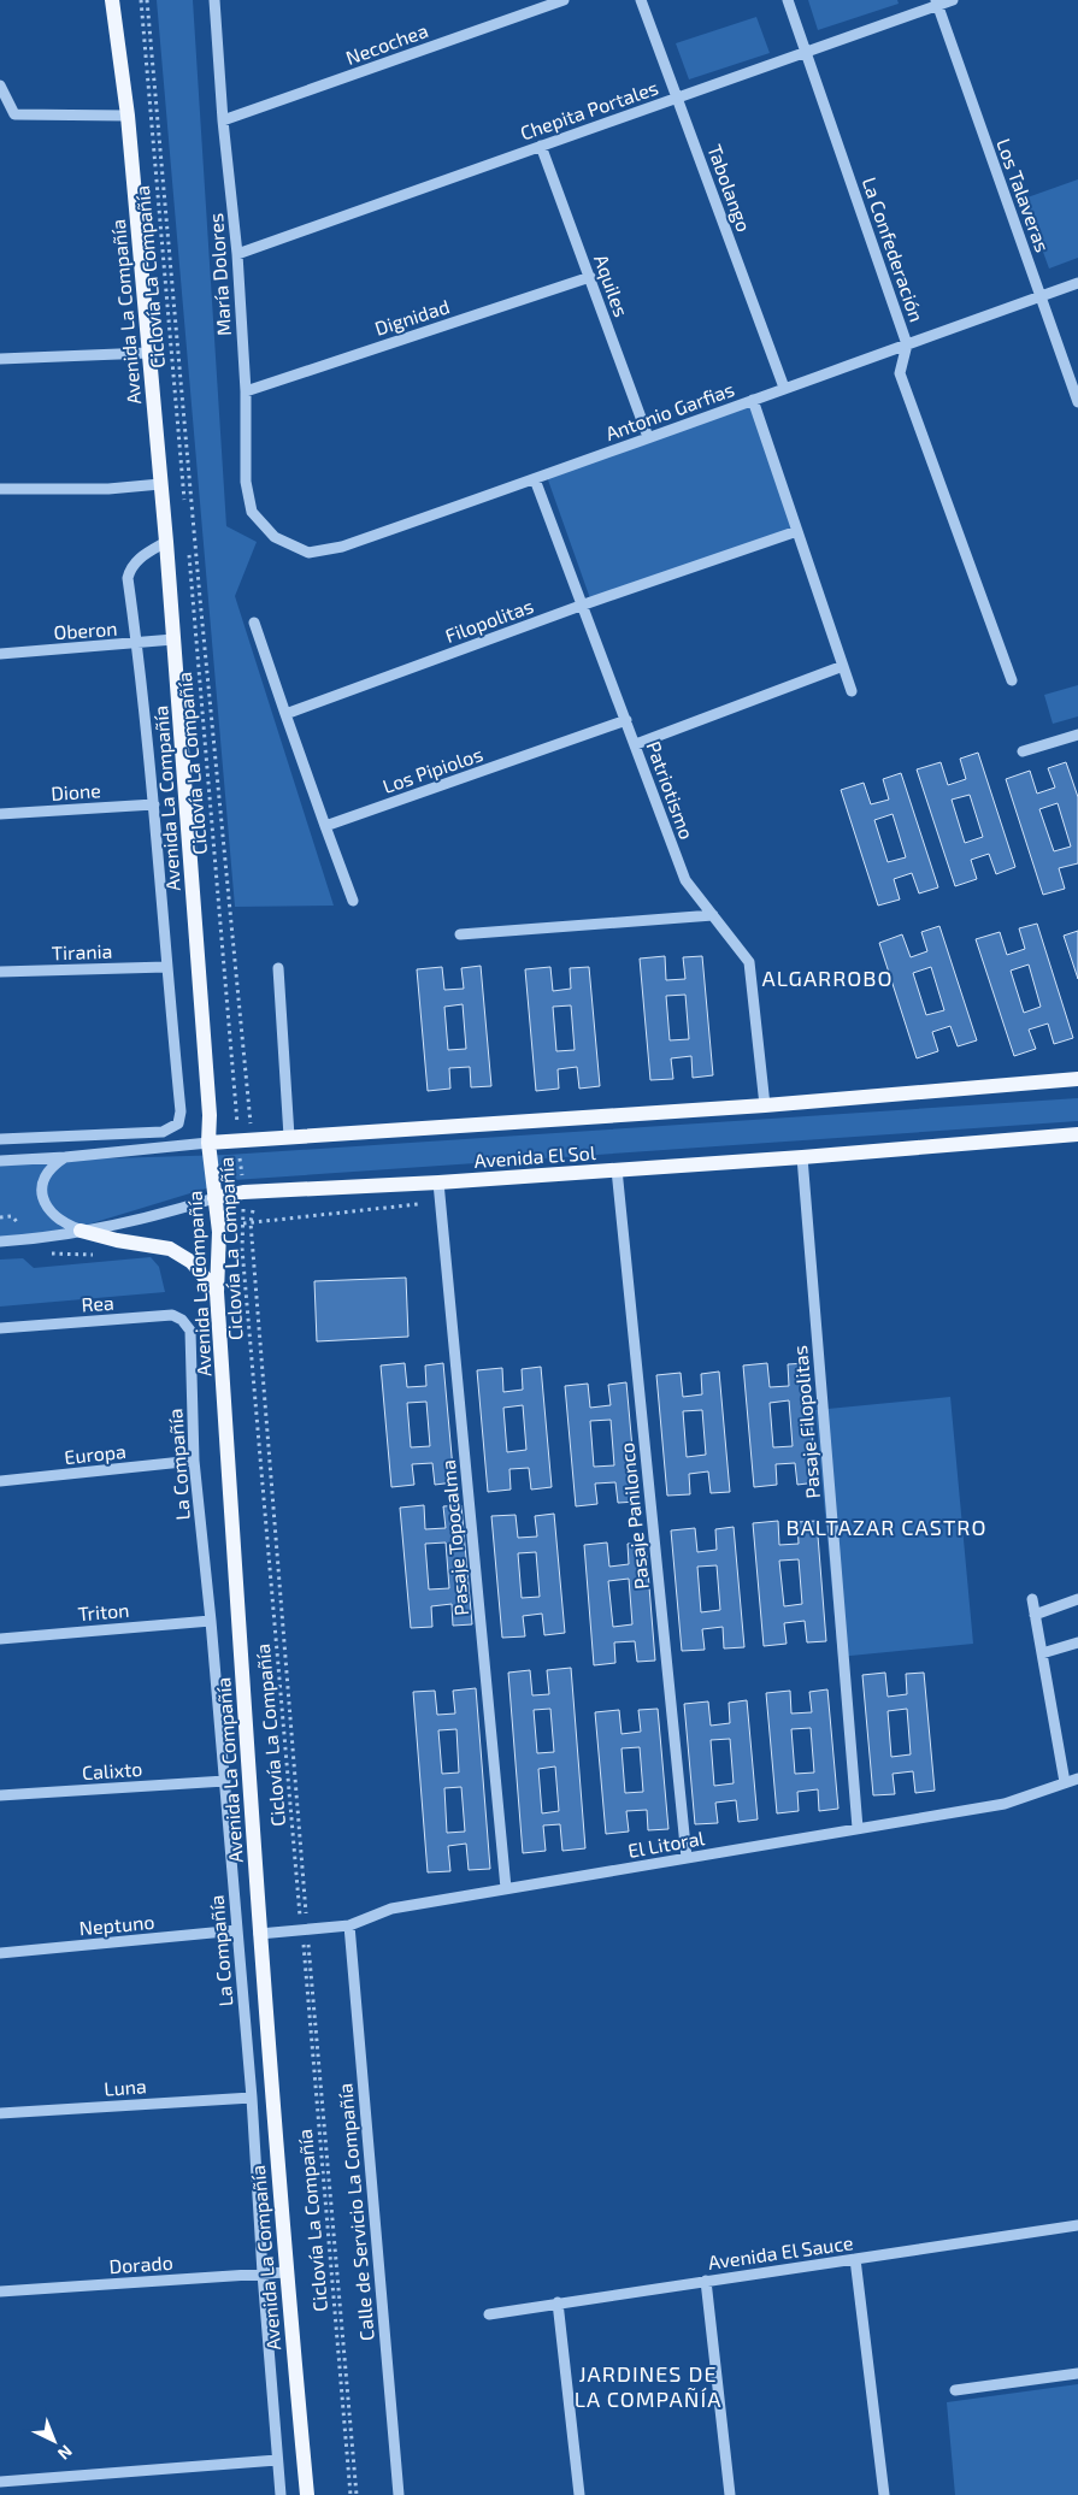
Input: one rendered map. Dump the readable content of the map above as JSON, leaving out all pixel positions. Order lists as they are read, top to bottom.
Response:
{
  "streets": {
    "main road": ["Avenida La Compañía", "Avenida El Sol"],
    "street": [
      "Necochea",
      "Chepita Portales",
      "Tabolango",
      "Los Talaveras",
      "La Confederación",
      "María Dolores",
      "Aquiles",
      "Dignidad",
      "Antonio Garfias",
      "Filopolitas",
      "Oberon",
      "Los Pipiolos",
      "Patriotismo",
      "Dione",
      "Tirania",
      "Rea",
      "Pasaje Filopolitas",
      "Europa",
      "La Compañía",
      "Pasaje Panilonco",
      "Pasaje Topocalma",
      "Triton",
      "Calixto",
      "El Litoral",
      "Neptuno",
      "Luna",
      "Calle de Servicio La Compañía",
      "Avenida El Sauce",
      "Dorado"
    ],
    "path": ["Ciclovía La Compañía"]
  },
  "crossings": [
    ["Necochea", "María Dolores"],
    ["Chepita Portales", "Tabolango"],
    ["Chepita Portales", "Los Talaveras"],
    ["Chepita Portales", "La Confederación"],
    ["Chepita Portales", "María Dolores"],
    ["Chepita Portales", "Aquiles"],
    ["Tabolango", "Antonio Garfias"],
    ["Los Talaveras", "Antonio Garfias"],
    ["La Confederación", "Antonio Garfias"],
    ["María Dolores", "Dignidad"],
    ["María Dolores", "Antonio Garfias"],
    ["Ciclovía La Compañía", "Avenida El Sol"],
    ["Ciclovía La Compañía", "El Litoral"],
    ["Aquiles", "Dignidad"],
    ["Aquiles", "Antonio Garfias"],
    ["Avenida La Compañía", "Oberon"],
    ["Avenida La Compañía", "Avenida El Sol"],
    ["Avenida La Compañía", "El Litoral"],
    ["Avenida La Compañía", "Dorado"],
    ["Antonio Garfias", "Patriotismo"],
    ["Filopolitas", "Patriotismo"],
    ["Los Pipiolos", "Patriotismo"],
    ["Patriotismo", "Avenida El Sol"],
    ["Avenida El Sol", "Pasaje Filopolitas"],
    ["Avenida El Sol", "Pasaje Panilonco"],
    ["Avenida El Sol", "Pasaje Topocalma"],
    ["Rea", "La Compañía"],
    ["Pasaje Filopolitas", "El Litoral"],
    ["Europa", "La Compañía"],
    ["La Compañía", "Triton"],
    ["La Compañía", "Calixto"],
    ["La Compañía", "Neptuno"],
    ["La Compañía", "Luna"],
    ["La Compañía", "Dorado"],
    ["Pasaje Panilonco", "El Litoral"],
    ["Pasaje Topocalma", "El Litoral"],
    ["El Litoral", "Calle de Servicio La Compañía"]
  ],
  "districts": ["ALGARROBO", "BALTAZAR CASTRO", "JARDINES DE LA COMPAÑÍA"],
  "north": "bottom right"
}
